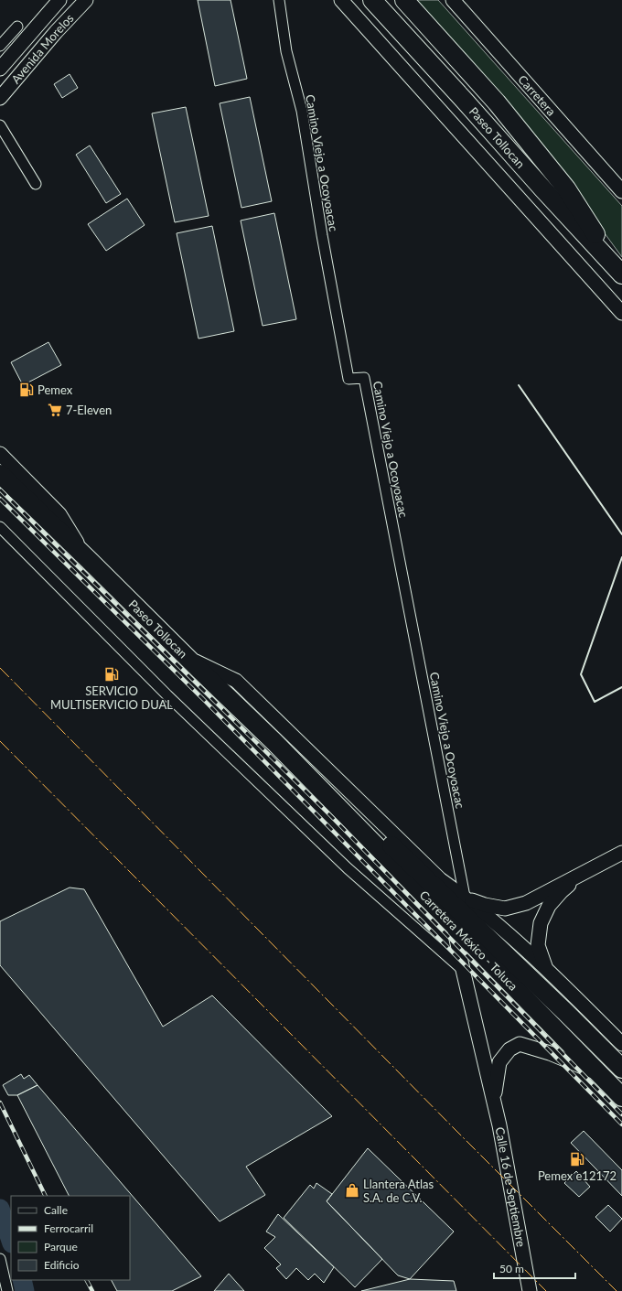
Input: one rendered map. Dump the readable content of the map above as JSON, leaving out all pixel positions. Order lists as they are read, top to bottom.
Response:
{
  "streets": {
    "highway": ["Paseo Tollocan", "Carretera México - Toluca"],
    "main road": ["Avenida Morelos", "Carretera", "Calle 16 de Septiembre"],
    "street": ["Camino Viejo a Ocoyoacac"]
  },
  "crossings": [
    ["Paseo Tollocan", "Carretera México - Toluca"],
    ["Carretera México - Toluca", "Calle 16 de Septiembre"]
  ],
  "places": {
    "fuel station": ["Pemex", "SERVICIO MULTISERVICIO DUAL", "Pemex e12172"],
    "supermarket": ["7-Eleven"],
    "shop": ["Llantera Atlas S.A. de C.V."]
  },
  "legend": [
    "Calle",
    "Ferrocarril",
    "Parque",
    "Edificio"
  ],
  "scale_bar": "50 m"
}
